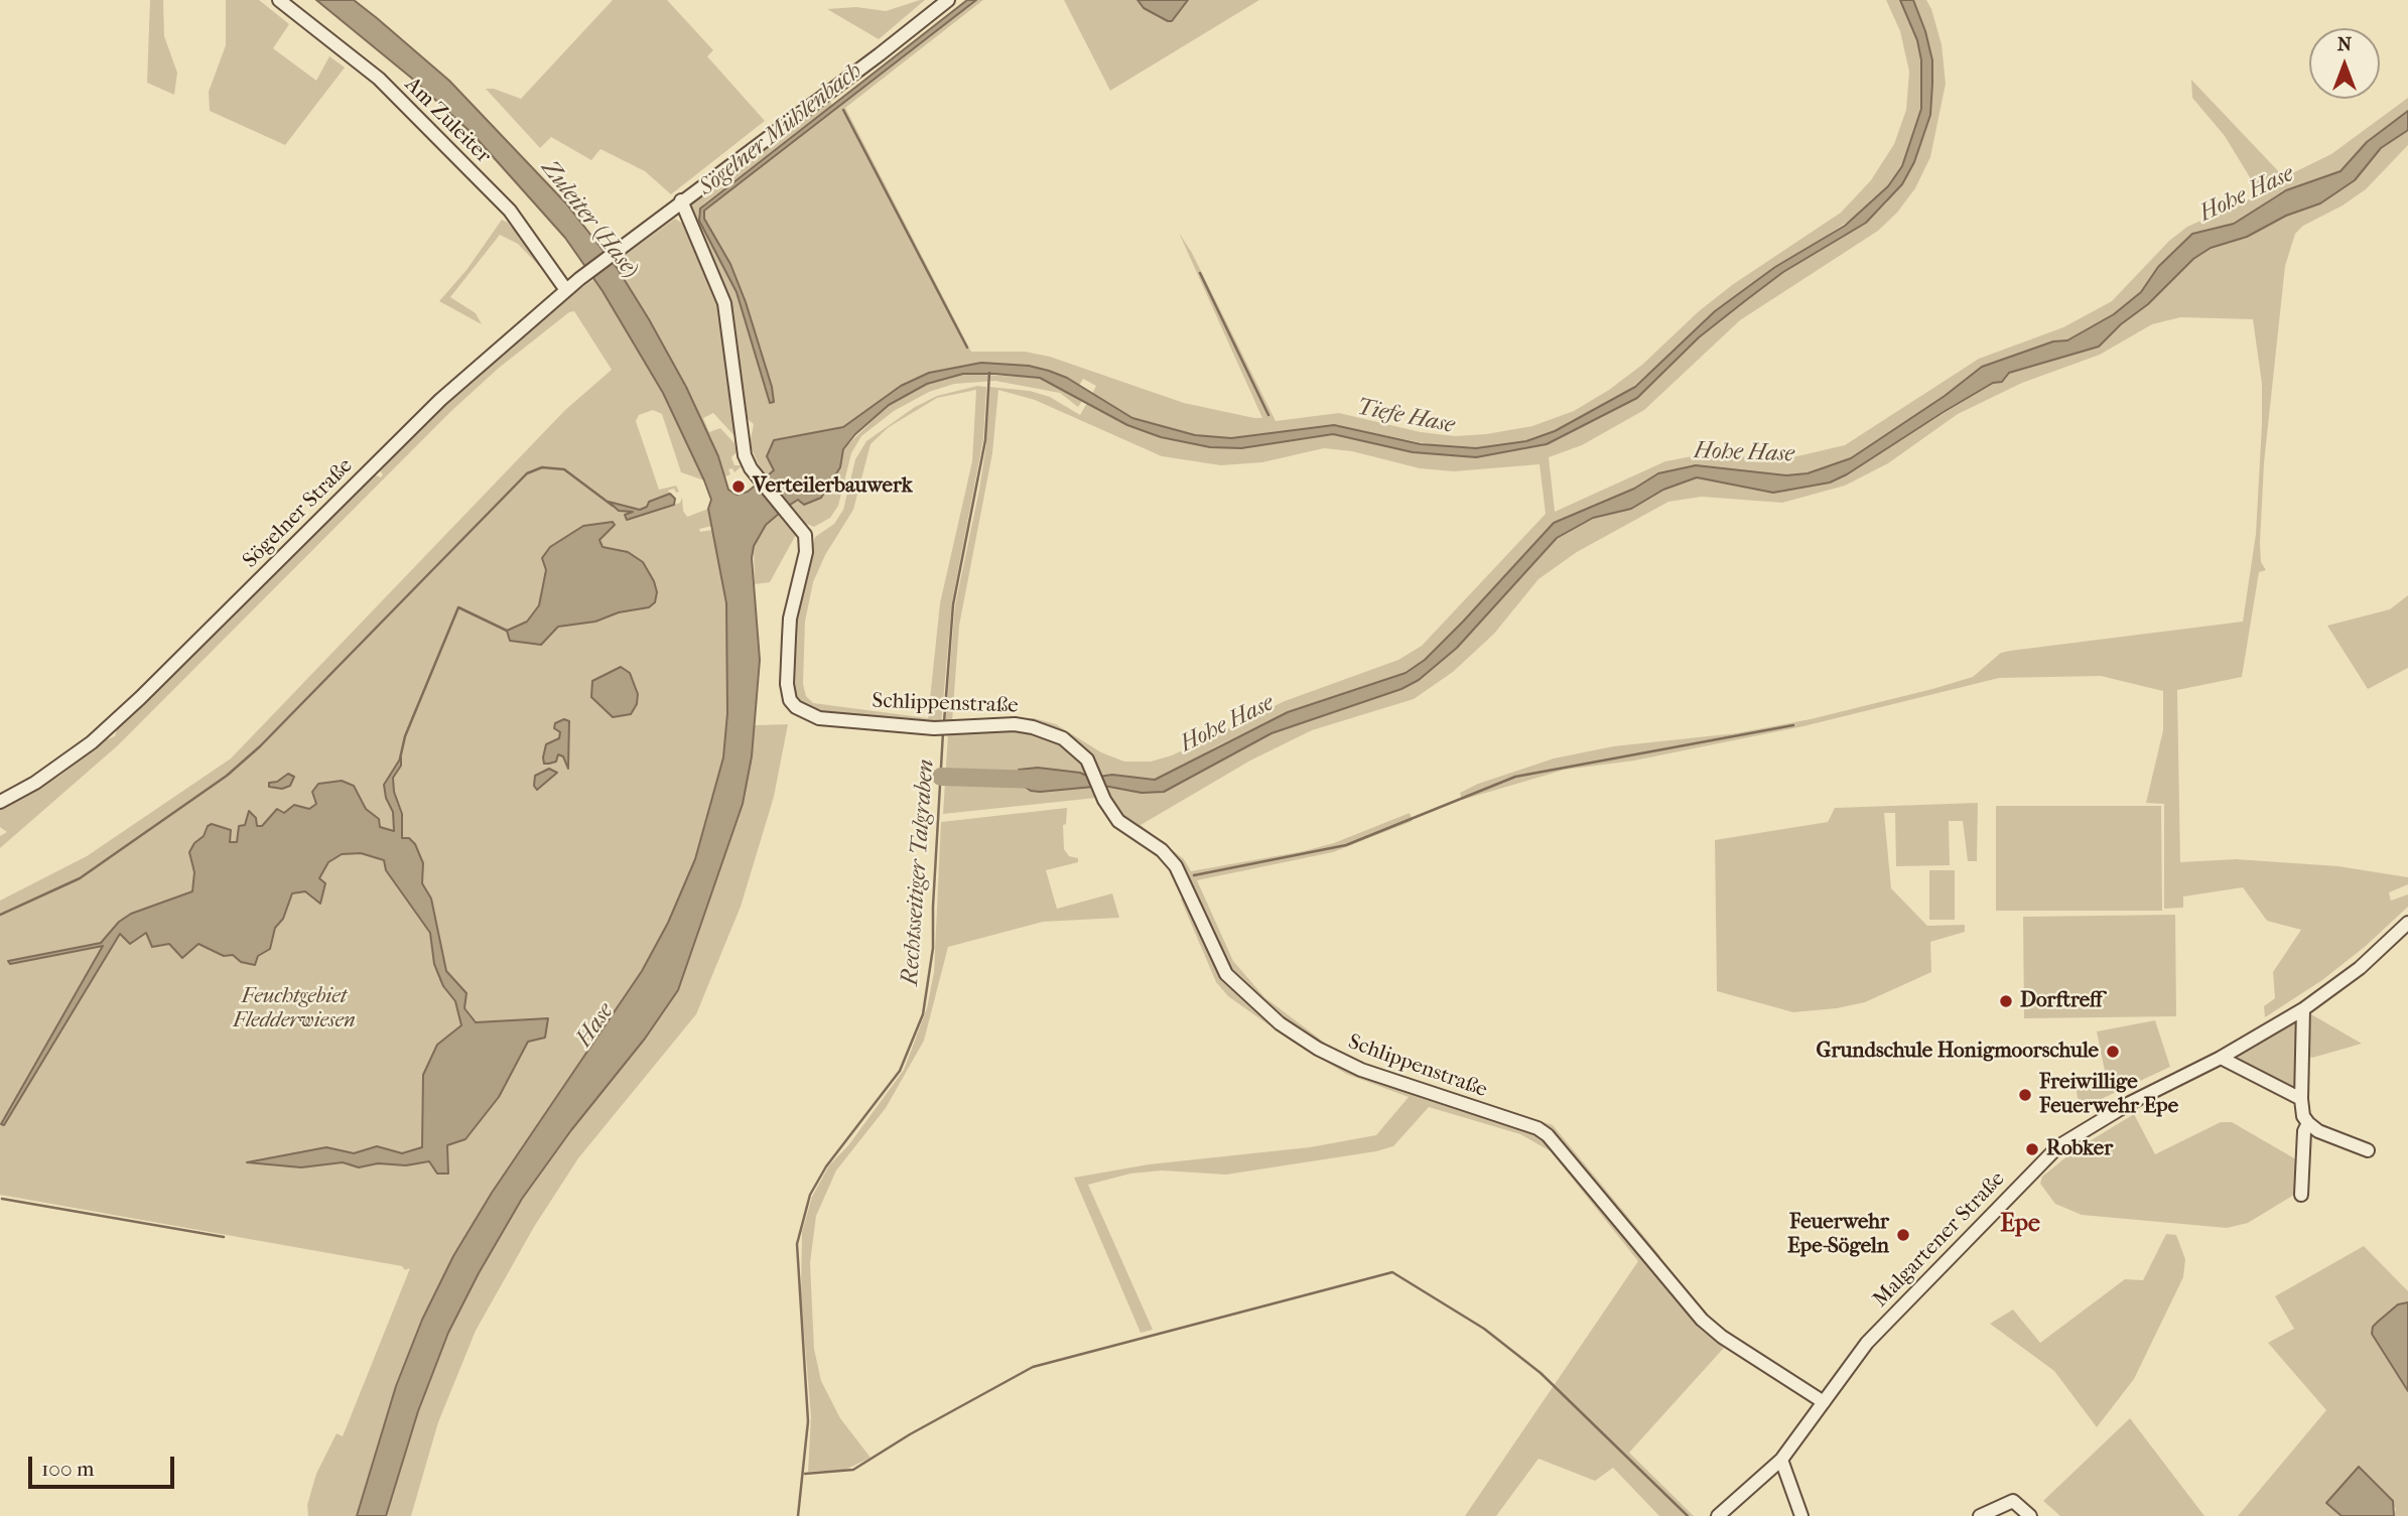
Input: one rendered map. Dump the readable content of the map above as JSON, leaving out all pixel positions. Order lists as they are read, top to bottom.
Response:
{
  "streets": {
    "street": [
      "Am Zuleiter",
      "Sögelner Straße",
      "Schlippenstraße",
      "Malgartener Straße"
    ]
  },
  "crossings": [
    ["Am Zuleiter", "Sögelner Straße"],
    ["Sögelner Straße", "Schlippenstraße"],
    ["Schlippenstraße", "Malgartener Straße"]
  ],
  "districts": ["Epe"],
  "water": [
    "Sögelner Mühlenbach",
    "Hohe Hase",
    "Zuleiter (Hase)",
    "Tiefe Hase",
    "Rechtsseitiger Talgraben",
    "Hase"
  ],
  "parks": ["Feuchtgebiet Fledderwiesen"],
  "places": [
    "Verteilerbauwerk",
    "Dorftreff",
    "Grundschule Honigmoorschule",
    "Freiwillige Feuerwehr Epe",
    "Robker",
    "Feuerwehr Epe-Sögeln"
  ],
  "scale_bar": "100 m",
  "north": "top"
}
